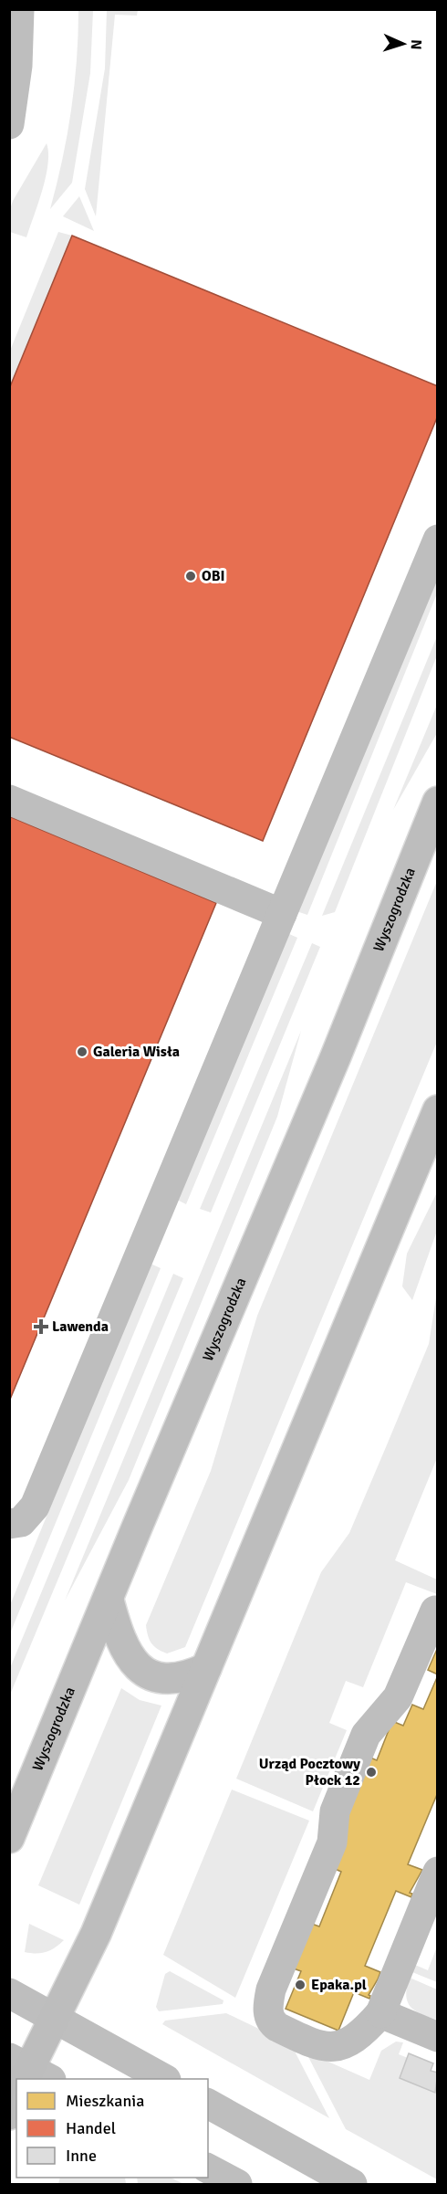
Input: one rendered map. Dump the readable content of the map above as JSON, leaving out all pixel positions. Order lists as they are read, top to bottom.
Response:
{
  "streets": {
    "main road": ["Wyszogrodzka"]
  },
  "places": {
    "other": [
      "OBI",
      "Galeria Wisła",
      "Urząd Pocztowy Płock 12",
      "Epaka.pl"
    ],
    "health": ["Lawenda"]
  },
  "legend": ["Mieszkania", "Handel", "Inne"],
  "north": "right"
}
